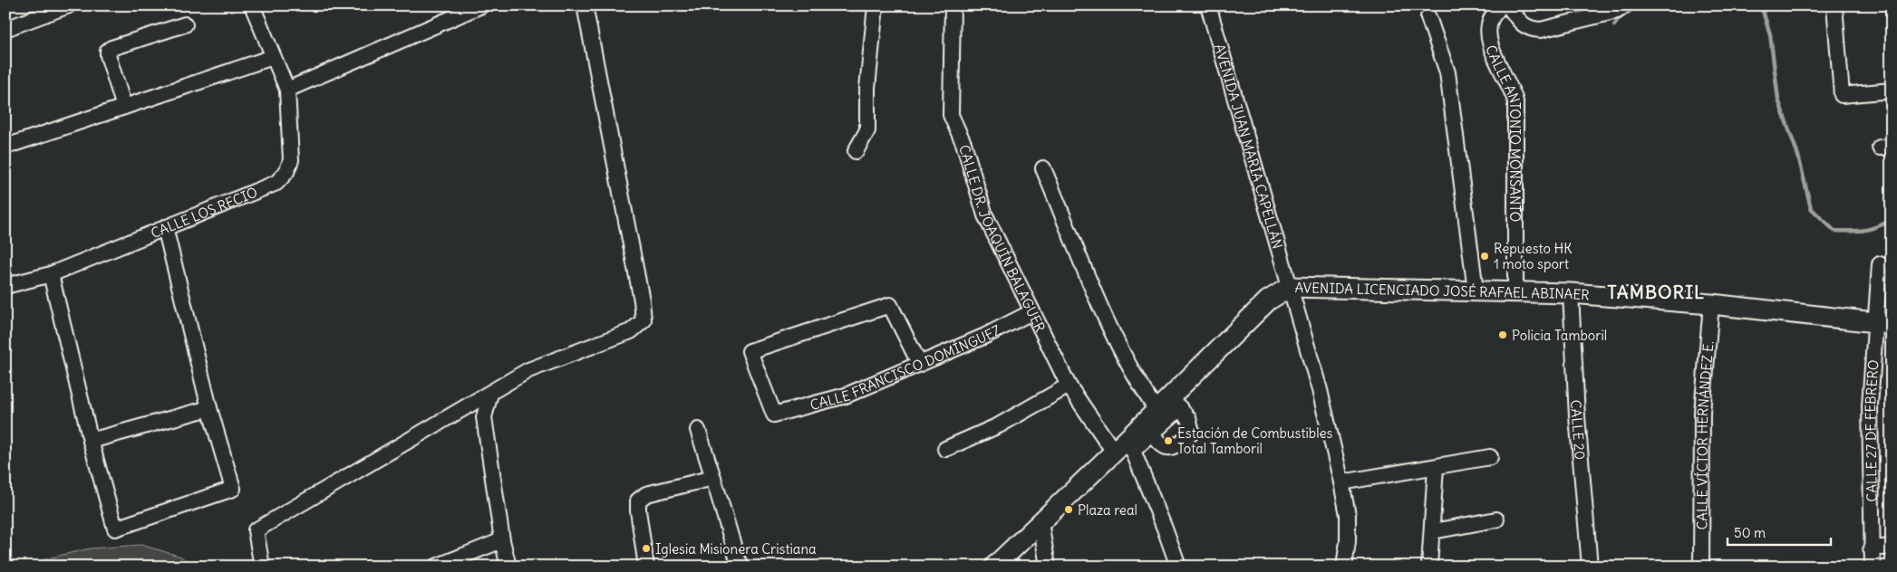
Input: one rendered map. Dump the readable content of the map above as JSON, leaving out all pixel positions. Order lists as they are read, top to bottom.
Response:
{
  "streets": {
    "main road": ["AVENIDA LICENCIADO JOSÉ RAFAEL ABINAER"],
    "street": [
      "CALLE ANTONIO MONSANTO",
      "AVENIDA JUAN MARÍA CAPELLÁN",
      "CALLE LOS RECIO",
      "CALLE DR. JOAQUÍN BALAGUER",
      "CALLE FRANCISCO DOMÍNGUEZ",
      "CALLE 20",
      "CALLE 27 DE FEBRERO",
      "CALLE VÍCTOR HERNÁNDEZ E."
    ]
  },
  "crossings": [
    ["CALLE ANTONIO MONSANTO", "AVENIDA LICENCIADO JOSÉ RAFAEL ABINAER"],
    ["AVENIDA JUAN MARÍA CAPELLÁN", "AVENIDA LICENCIADO JOSÉ RAFAEL ABINAER"],
    ["CALLE DR. JOAQUÍN BALAGUER", "AVENIDA LICENCIADO JOSÉ RAFAEL ABINAER"],
    ["CALLE DR. JOAQUÍN BALAGUER", "CALLE FRANCISCO DOMÍNGUEZ"],
    ["AVENIDA LICENCIADO JOSÉ RAFAEL ABINAER", "CALLE 20"],
    ["AVENIDA LICENCIADO JOSÉ RAFAEL ABINAER", "CALLE 27 DE FEBRERO"],
    ["AVENIDA LICENCIADO JOSÉ RAFAEL ABINAER", "CALLE VÍCTOR HERNÁNDEZ E."]
  ],
  "districts": ["TAMBORIL"],
  "places": [
    "Repuesto HK 1 moto sport",
    "Policia Tamboril",
    "Estación de Combustibles Total Tamboril",
    "Plaza real",
    "Iglesia Misionera Cristiana"
  ],
  "scale_bar": "50 m"
}
